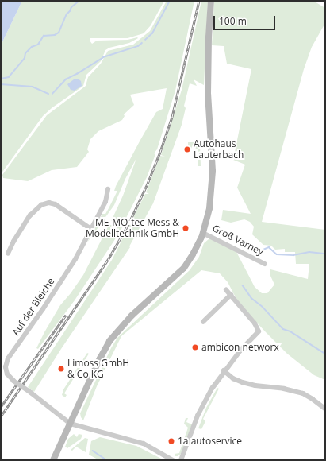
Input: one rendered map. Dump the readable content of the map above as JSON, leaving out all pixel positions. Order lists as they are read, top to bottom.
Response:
{
  "streets": {
    "street": ["Groß Varney", "Auf der Bleiche"]
  },
  "places": [
    "Autohaus Lauterbach",
    "ME-MO-tec Mess & Modelltechnik GmbH",
    "ambicon networx",
    "Limoss GmbH & Co KG",
    "1a autoservice"
  ],
  "scale_bar": "100 m"
}
